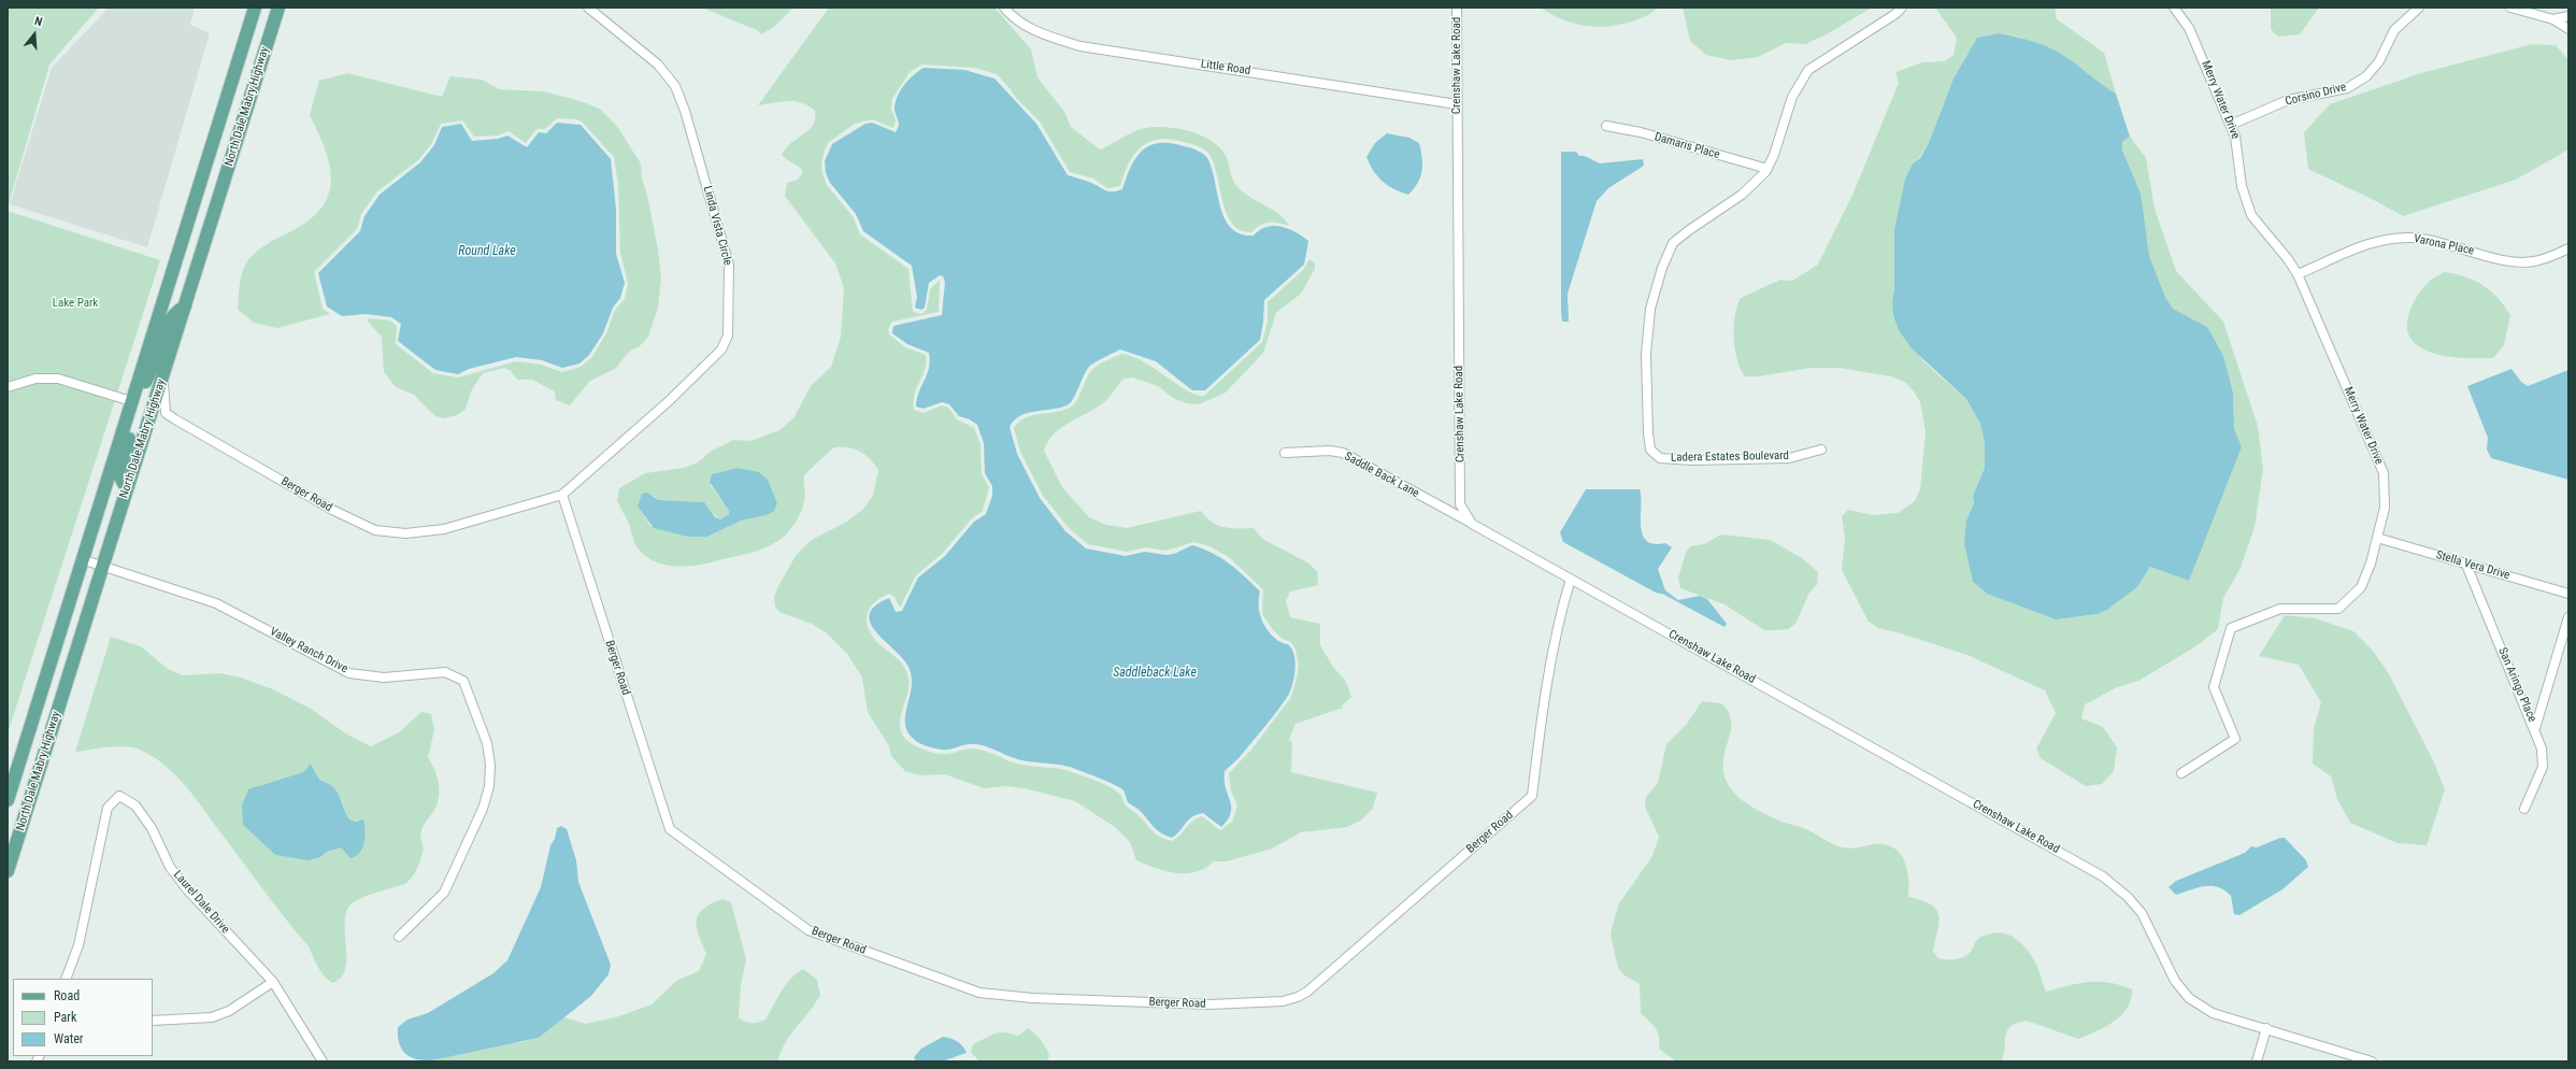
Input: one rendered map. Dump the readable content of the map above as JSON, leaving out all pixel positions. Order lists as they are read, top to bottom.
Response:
{
  "streets": {
    "main road": ["North Dale Mabry Highway"],
    "street": [
      "Crenshaw Lake Road",
      "Little Road",
      "Corsino Drive",
      "Merry Water Drive",
      "Damaris Place",
      "Linda Vista Circle",
      "Varona Place",
      "Ladera Estates Boulevard",
      "Saddle Back Lane",
      "Berger Road",
      "Stella Vera Drive",
      "Valley Ranch Drive",
      "San Aringo Place",
      "Laurel Dale Drive"
    ]
  },
  "crossings": [
    ["Crenshaw Lake Road", "Little Road"],
    ["Crenshaw Lake Road", "Saddle Back Lane"],
    ["Crenshaw Lake Road", "Berger Road"],
    ["Corsino Drive", "Merry Water Drive"],
    ["Merry Water Drive", "Varona Place"],
    ["Merry Water Drive", "Stella Vera Drive"],
    ["North Dale Mabry Highway", "Berger Road"],
    ["North Dale Mabry Highway", "Valley Ranch Drive"],
    ["Damaris Place", "Ladera Estates Boulevard"],
    ["Linda Vista Circle", "Berger Road"],
    ["Stella Vera Drive", "San Aringo Place"]
  ],
  "water": ["Round Lake", "Saddleback Lake"],
  "parks": ["Lake Park"],
  "legend": ["Road", "Park", "Water"],
  "north": "top"
}
